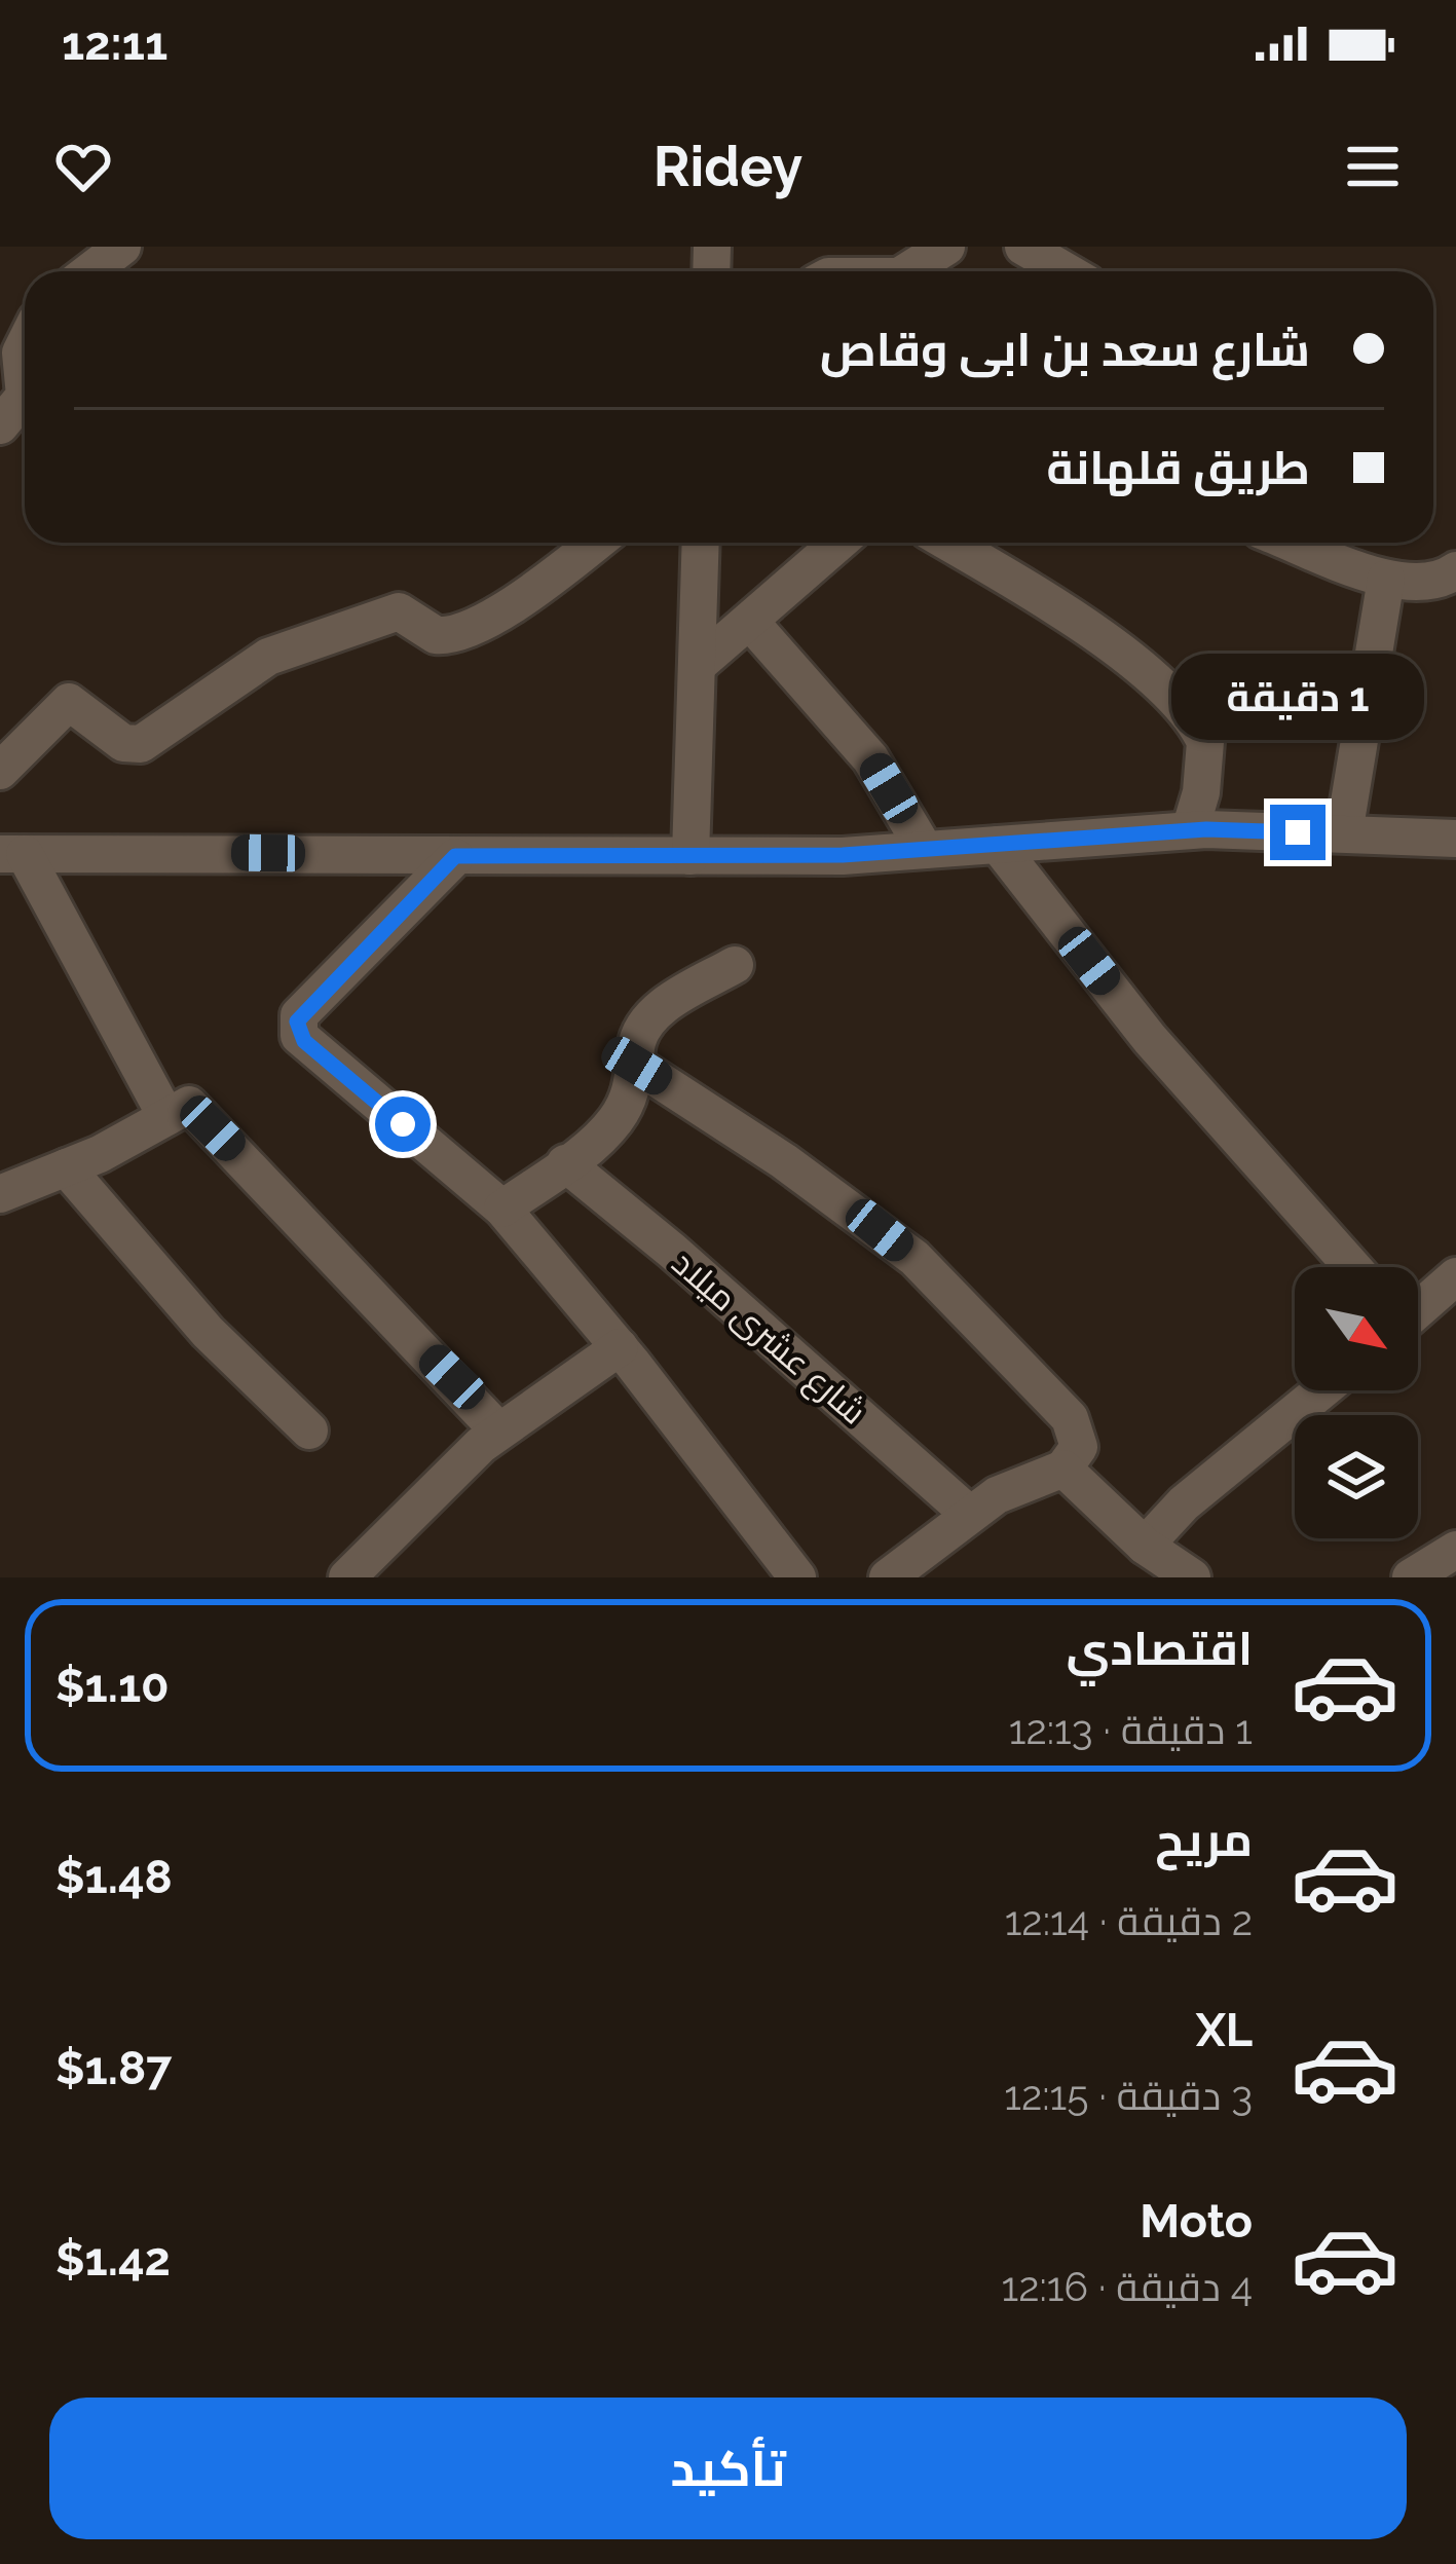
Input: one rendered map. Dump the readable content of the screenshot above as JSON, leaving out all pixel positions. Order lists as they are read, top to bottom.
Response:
{
  "streets": {
    "street": ["شارع عشرى ميلاد"]
  },
  "north": "bottom right",
  "page": {
    "status": "12:11",
    "header": "Ridey",
    "banner": ["شارع سعد بن ابى وقاص", "طريق قلهانة"],
    "bubble": "1 دقيقة",
    "list": [
      {
        "name": "اقتصادي",
        "note": "1 دقيقة · 12:13",
        "value": "$1.10"
      },
      {
        "name": "مريح",
        "note": "2 دقيقة · 12:14",
        "value": "$1.48"
      },
      {
        "name": "XL",
        "note": "3 دقيقة · 12:15",
        "value": "$1.87"
      },
      {
        "name": "Moto",
        "note": "4 دقيقة · 12:16",
        "value": "$1.42"
      }
    ],
    "buttons": "تأكيد"
  }
}
